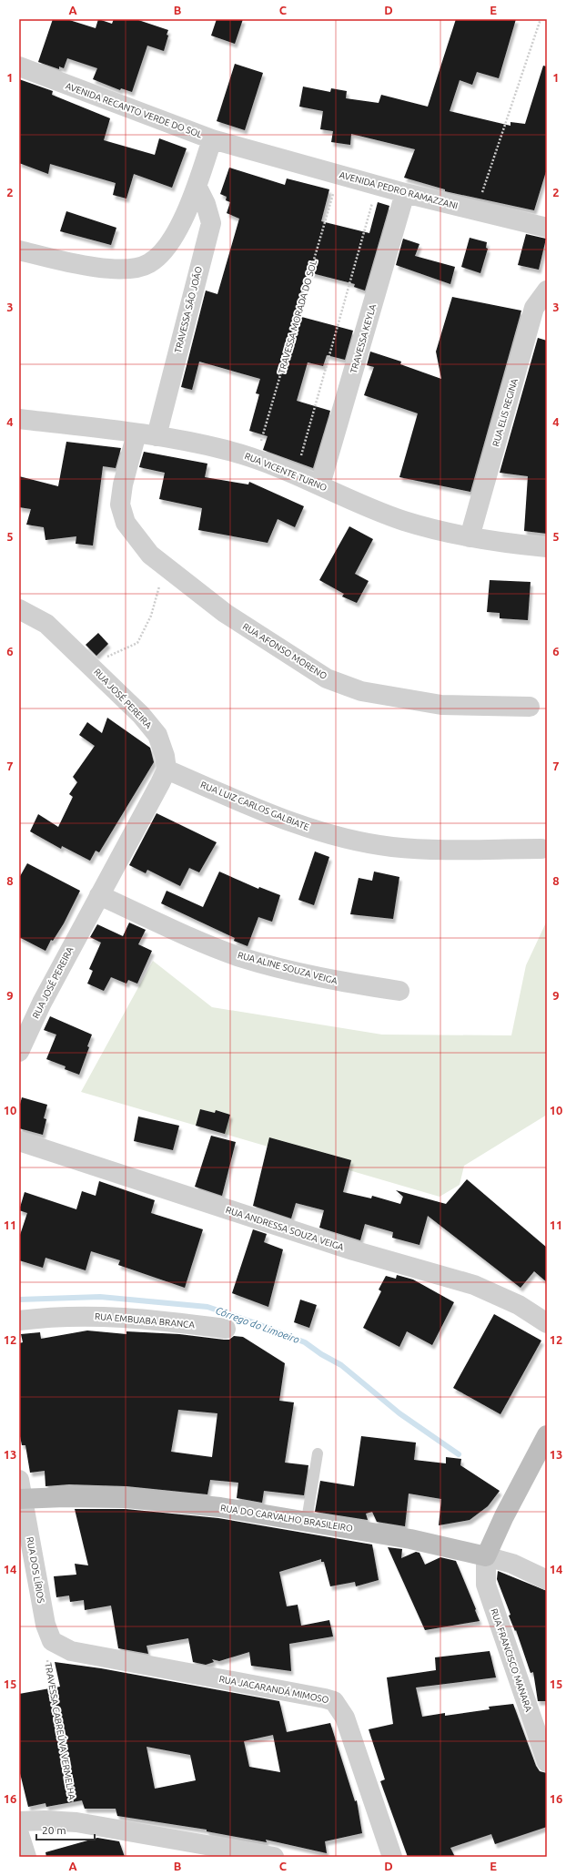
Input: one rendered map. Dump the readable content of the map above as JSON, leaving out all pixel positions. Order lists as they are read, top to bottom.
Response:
{
  "streets": {
    "street": [
      "AVENIDA RECANTO VERDE DO SOL",
      "AVENIDA PEDRO RAMAZZANI",
      "TRAVESSA SÃO JOÃO",
      "TRAVESSA KEYLA",
      "RUA ELIS REGINA",
      "RUA VICENTE TURNO",
      "RUA AFONSO MORENO",
      "RUA JOSÉ PEREIRA",
      "RUA LUIZ CARLOS GALBIATE",
      "RUA ALINE SOUZA VEIGA",
      "RUA ANDRESSA SOUZA VEIGA",
      "RUA EMBUABA BRANCA",
      "RUA DO CARVALHO BRASILEIRO",
      "RUA DOS LÍRIOS",
      "RUA FRANCISCO MANARA",
      "RUA JACARANDÁ MIMOSO"
    ],
    "path": ["TRAVESSA MORADA DO SOL", "TRAVESSA CABREÚVA VERMELHA"]
  },
  "crossings": [
    ["AVENIDA RECANTO VERDE DO SOL", "AVENIDA PEDRO RAMAZZANI"],
    ["AVENIDA PEDRO RAMAZZANI", "TRAVESSA MORADA DO SOL"],
    ["AVENIDA PEDRO RAMAZZANI", "TRAVESSA KEYLA"],
    ["TRAVESSA SÃO JOÃO", "RUA VICENTE TURNO"],
    ["TRAVESSA MORADA DO SOL", "RUA VICENTE TURNO"],
    ["TRAVESSA KEYLA", "RUA VICENTE TURNO"],
    ["RUA ELIS REGINA", "RUA VICENTE TURNO"],
    ["RUA AFONSO MORENO", "RUA JOSÉ PEREIRA"],
    ["RUA JOSÉ PEREIRA", "RUA LUIZ CARLOS GALBIATE"],
    ["RUA JOSÉ PEREIRA", "RUA ALINE SOUZA VEIGA"],
    ["RUA DO CARVALHO BRASILEIRO", "RUA DOS LÍRIOS"],
    ["RUA DO CARVALHO BRASILEIRO", "RUA FRANCISCO MANARA"],
    ["RUA DOS LÍRIOS", "RUA JACARANDÁ MIMOSO"],
    ["RUA DOS LÍRIOS", "TRAVESSA CABREÚVA VERMELHA"],
    ["RUA JACARANDÁ MIMOSO", "TRAVESSA CABREÚVA VERMELHA"]
  ],
  "water": ["Córrego do Limoeiro"],
  "scale_bar": "20 m",
  "grid": {
    "columns": [
      "A",
      "B",
      "C",
      "D",
      "E"
    ],
    "rows": [
      "1",
      "2",
      "3",
      "4",
      "5",
      "6",
      "7",
      "8",
      "9",
      "10",
      "11",
      "12",
      "13",
      "14",
      "15",
      "16"
    ]
  }
}
